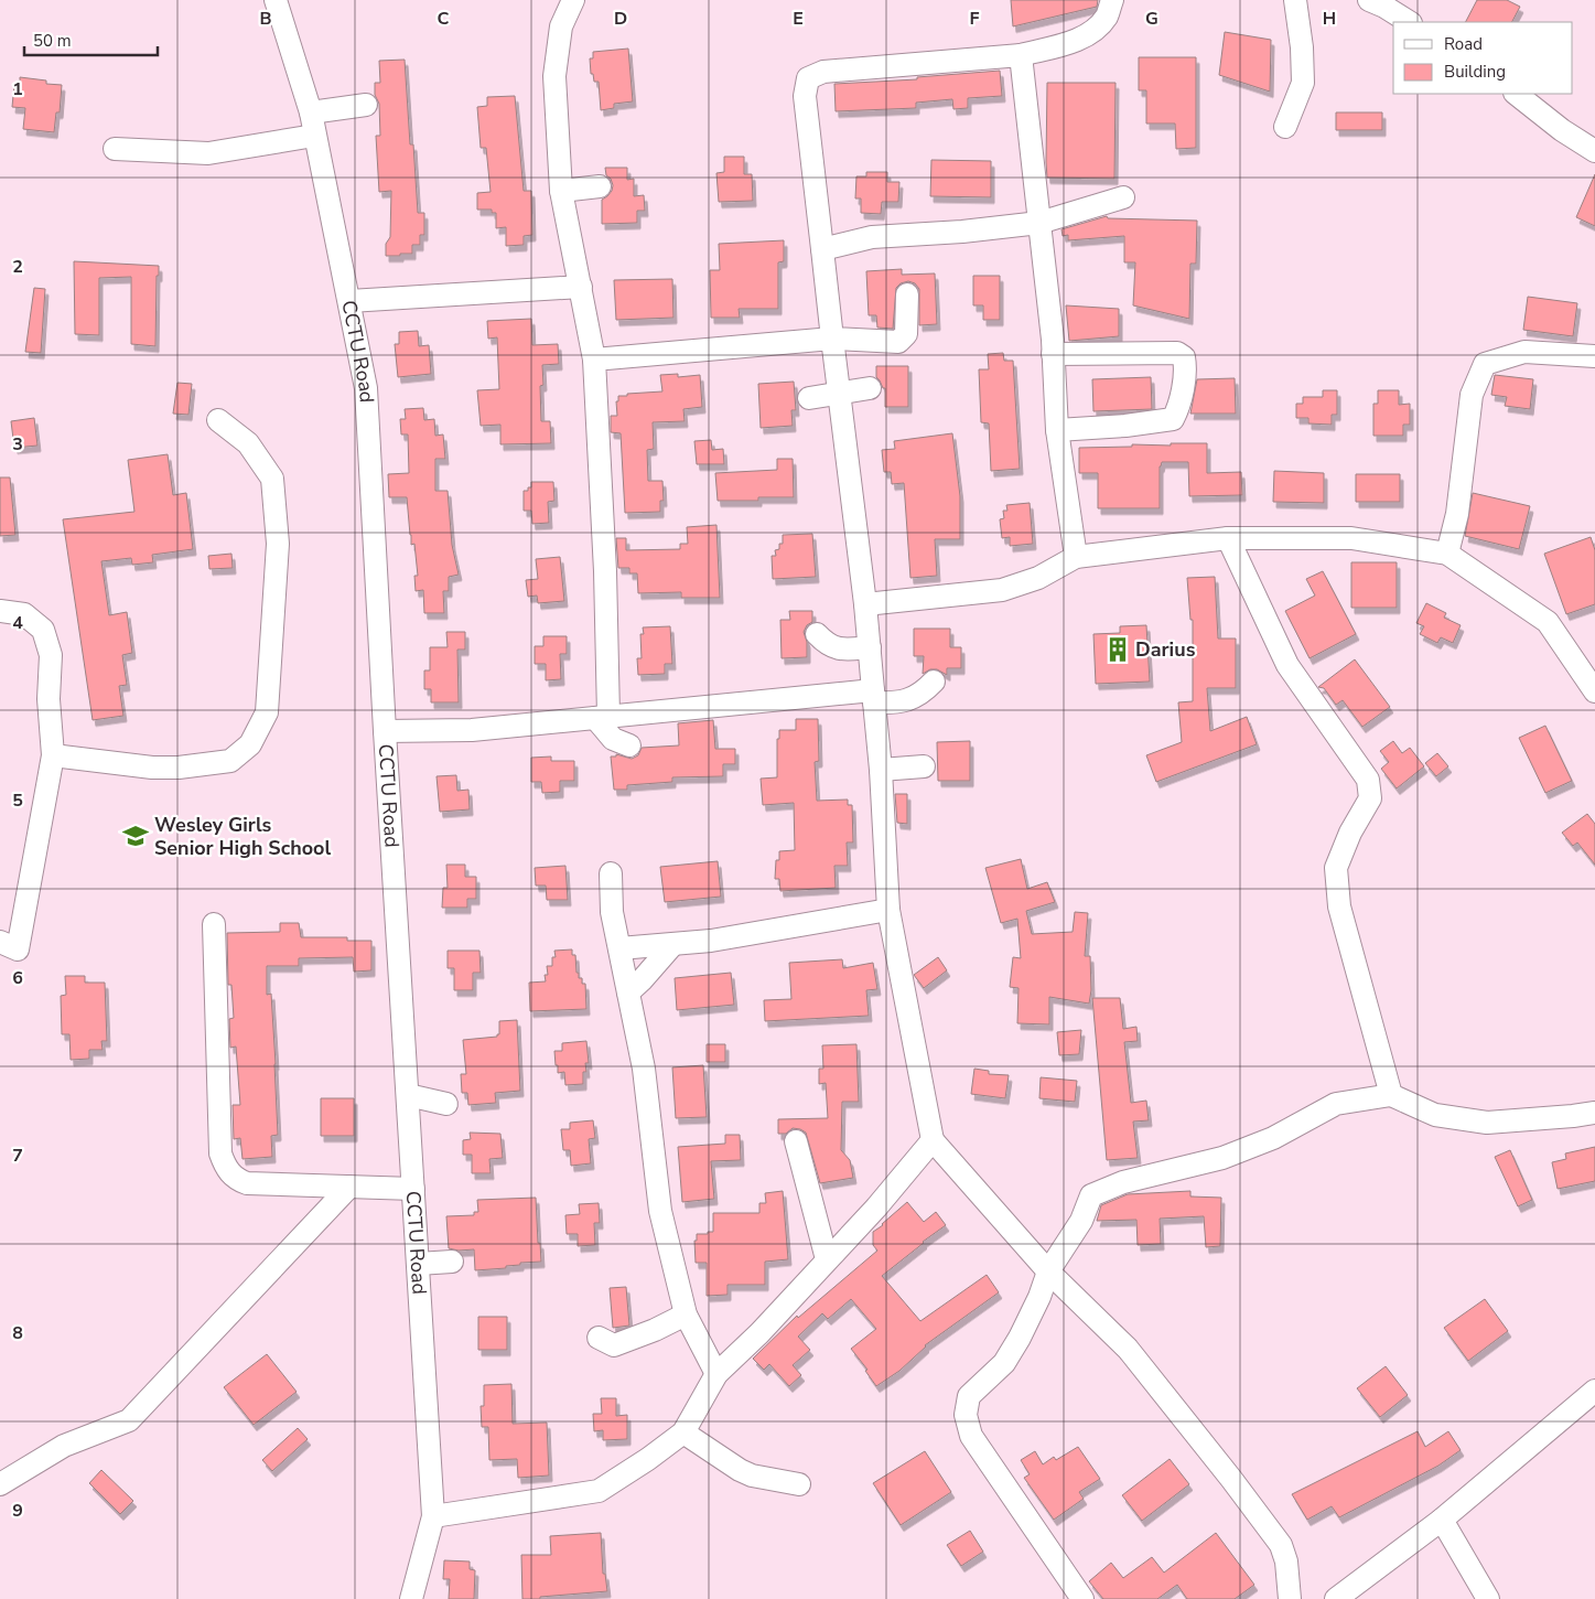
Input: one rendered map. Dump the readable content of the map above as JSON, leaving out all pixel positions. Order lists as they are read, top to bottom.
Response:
{
  "streets": {
    "street": ["CCTU Road"]
  },
  "places": {
    "building": ["Darius"],
    "school or university": ["Wesley Girls Senior High School"]
  },
  "legend": ["Road", "Building"],
  "scale_bar": "50 m",
  "grid": {
    "columns": [
      "B",
      "C",
      "D",
      "E",
      "F",
      "G",
      "H"
    ],
    "rows": [
      "1",
      "2",
      "3",
      "4",
      "5",
      "6",
      "7",
      "8",
      "9"
    ]
  }
}
